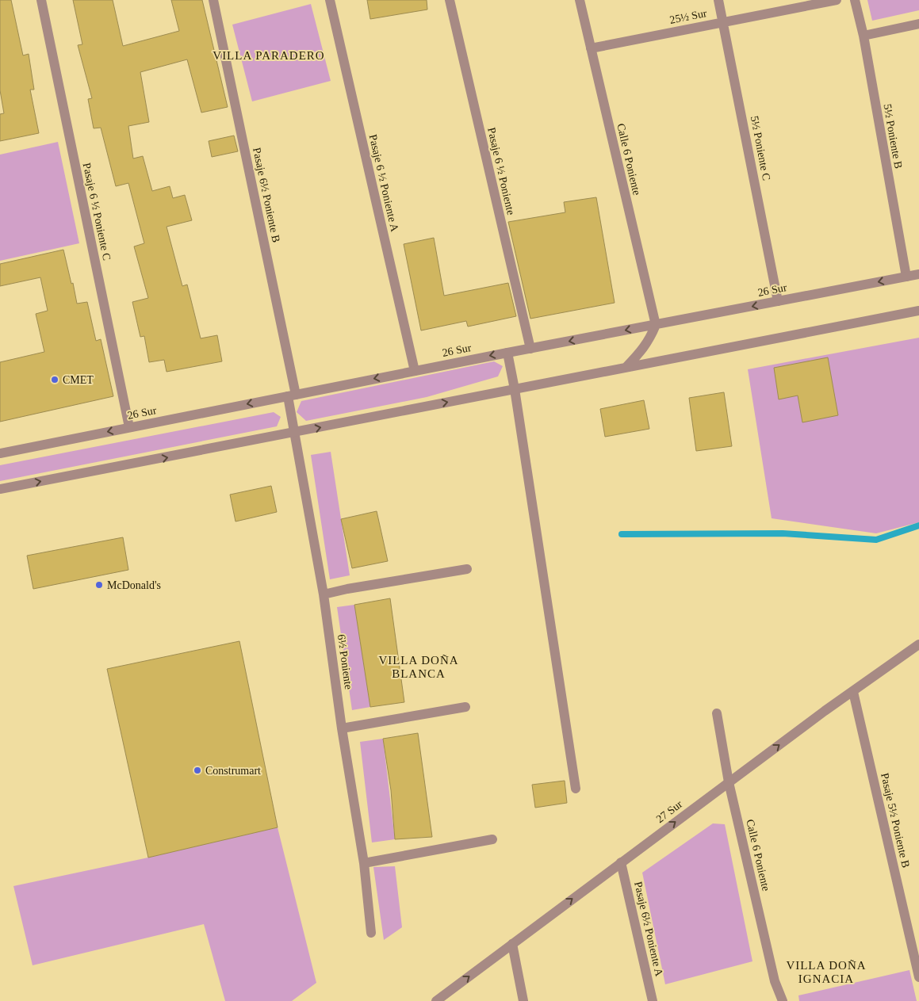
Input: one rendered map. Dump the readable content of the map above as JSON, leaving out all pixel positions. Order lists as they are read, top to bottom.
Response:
{
  "streets": {
    "street": [
      "25½ Sur",
      "5½ Poniente B",
      "5½ Poniente C",
      "Calle 6 Poniente",
      "Pasaje 6 ½ Poniente",
      "Pasaje 6 ½ Poniente A",
      "Pasaje 6½ Poniente B",
      "Pasaje 6 ½ Poniente C",
      "26 Sur",
      "6½ Poniente",
      "27 Sur",
      "Pasaje 5½ Poniente B",
      "Pasaje 6½ Poniente A"
    ]
  },
  "crossings": [
    ["25½ Sur", "5½ Poniente C"],
    ["25½ Sur", "Calle 6 Poniente"],
    ["5½ Poniente B", "26 Sur"],
    ["5½ Poniente C", "26 Sur"],
    ["Calle 6 Poniente", "26 Sur"],
    ["Calle 6 Poniente", "27 Sur"],
    ["Pasaje 6 ½ Poniente", "26 Sur"],
    ["Pasaje 6 ½ Poniente A", "26 Sur"],
    ["Pasaje 6½ Poniente B", "26 Sur"],
    ["Pasaje 6½ Poniente B", "6½ Poniente"],
    ["Pasaje 6 ½ Poniente C", "26 Sur"],
    ["26 Sur", "6½ Poniente"],
    ["27 Sur", "Pasaje 5½ Poniente B"],
    ["27 Sur", "Pasaje 6½ Poniente A"]
  ],
  "one_way": ["27 Sur"],
  "districts": ["VILLA PARADERO", "VILLA DOÑA BLANCA", "VILLA DOÑA IGNACIA"],
  "places": ["CMET", "McDonald's", "Construmart"]
}
